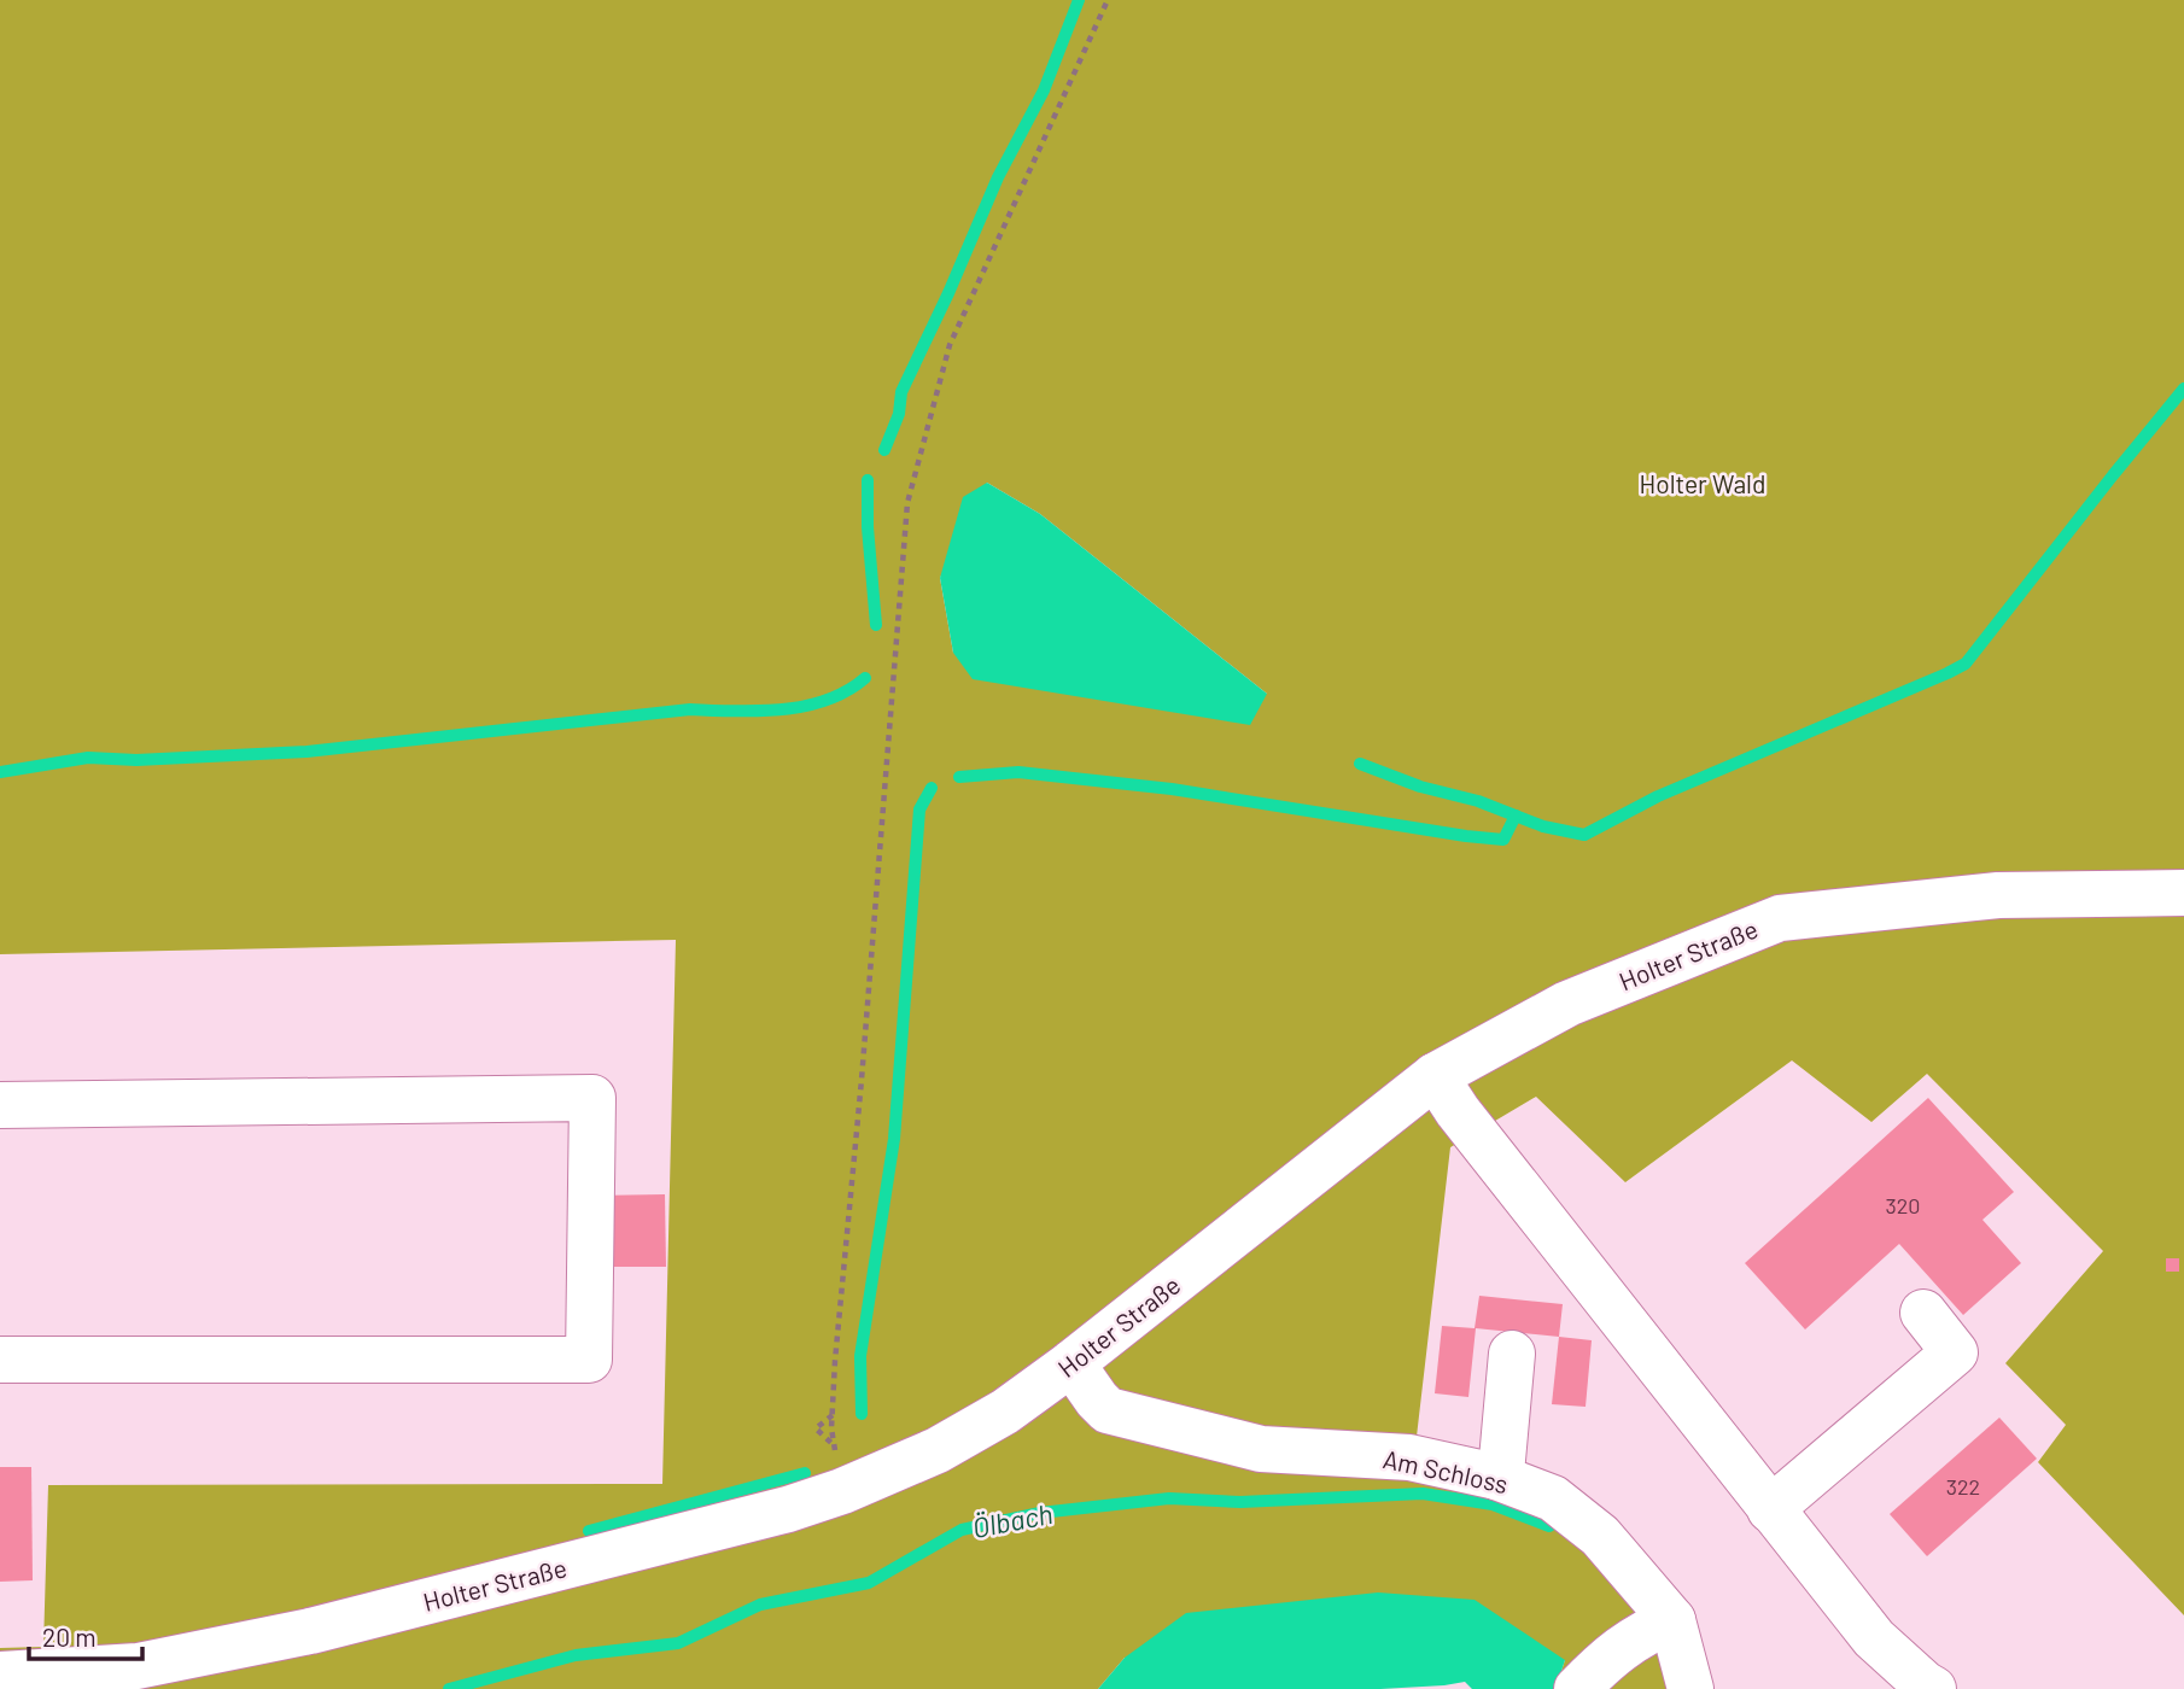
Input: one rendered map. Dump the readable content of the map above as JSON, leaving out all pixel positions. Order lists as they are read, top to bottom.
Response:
{
  "streets": {
    "street": ["Holter Straße", "Am Schloss"]
  },
  "crossings": [
    ["Holter Straße", "Am Schloss"]
  ],
  "water": ["Ölbach"],
  "parks": ["Holter Wald"],
  "house_numbers": ["320", "322"],
  "scale_bar": "20 m"
}
